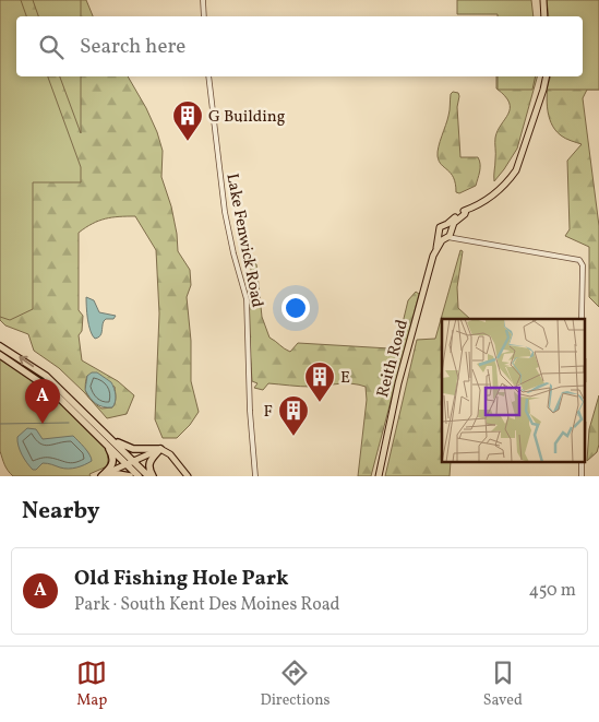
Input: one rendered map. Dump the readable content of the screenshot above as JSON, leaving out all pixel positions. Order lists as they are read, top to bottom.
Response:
{
  "streets": {
    "main road": ["Reith Road"],
    "street": ["Lake Fenwick Road"]
  },
  "places": {
    "building": ["G Building", "E", "F"]
  },
  "page": {
    "search": "Search here",
    "pins": "A",
    "heading": "Nearby",
    "list": [
      {
        "mark": "A",
        "name": "Old Fishing Hole Park",
        "note": "Park · South Kent Des Moines Road",
        "value": "450 m"
      }
    ],
    "nav": ["Map", "Directions", "Saved"]
  }
}
